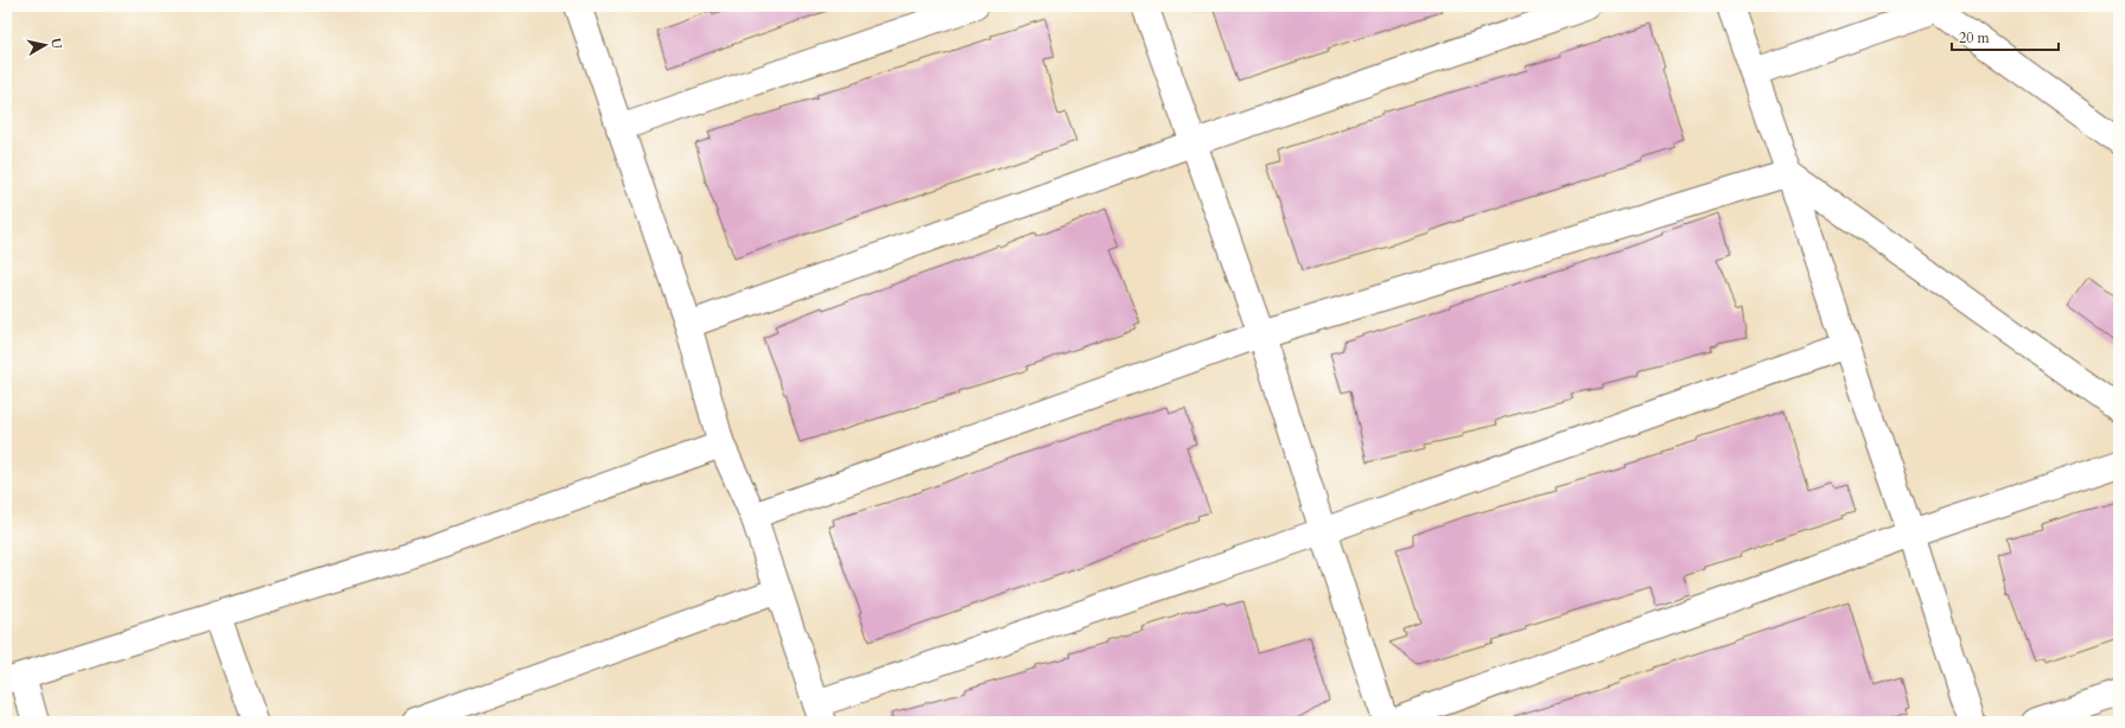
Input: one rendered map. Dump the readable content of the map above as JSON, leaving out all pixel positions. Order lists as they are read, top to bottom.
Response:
{
  "scale_bar": "20 m",
  "north": "right"
}
